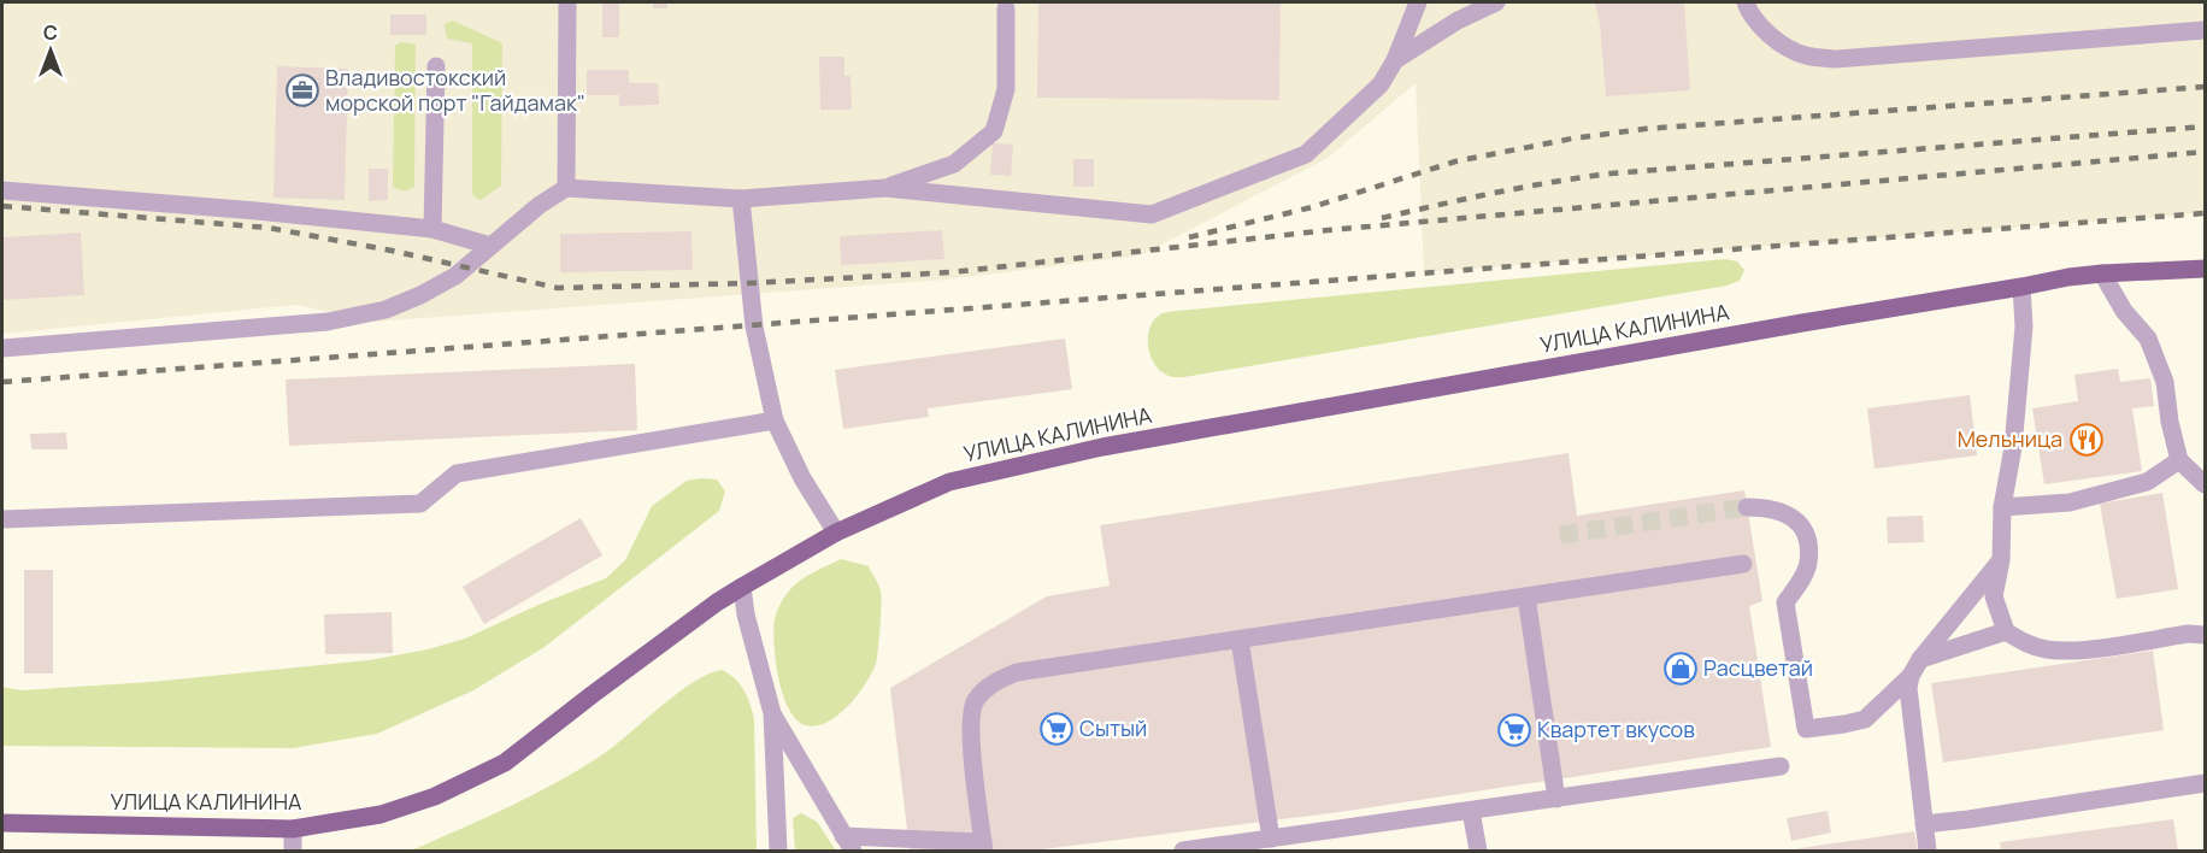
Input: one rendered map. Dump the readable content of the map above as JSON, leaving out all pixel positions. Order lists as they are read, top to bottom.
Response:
{
  "streets": {
    "main road": ["УЛИЦА КАЛИНИНА"]
  },
  "places": {
    "office": ["Владивостокский морской порт \"Гайдамак\""],
    "restaurant": ["Мельница"],
    "shop": ["Расцветай"],
    "supermarket": ["Сытый", "Квартет вкусов"]
  },
  "north": "top"
}
